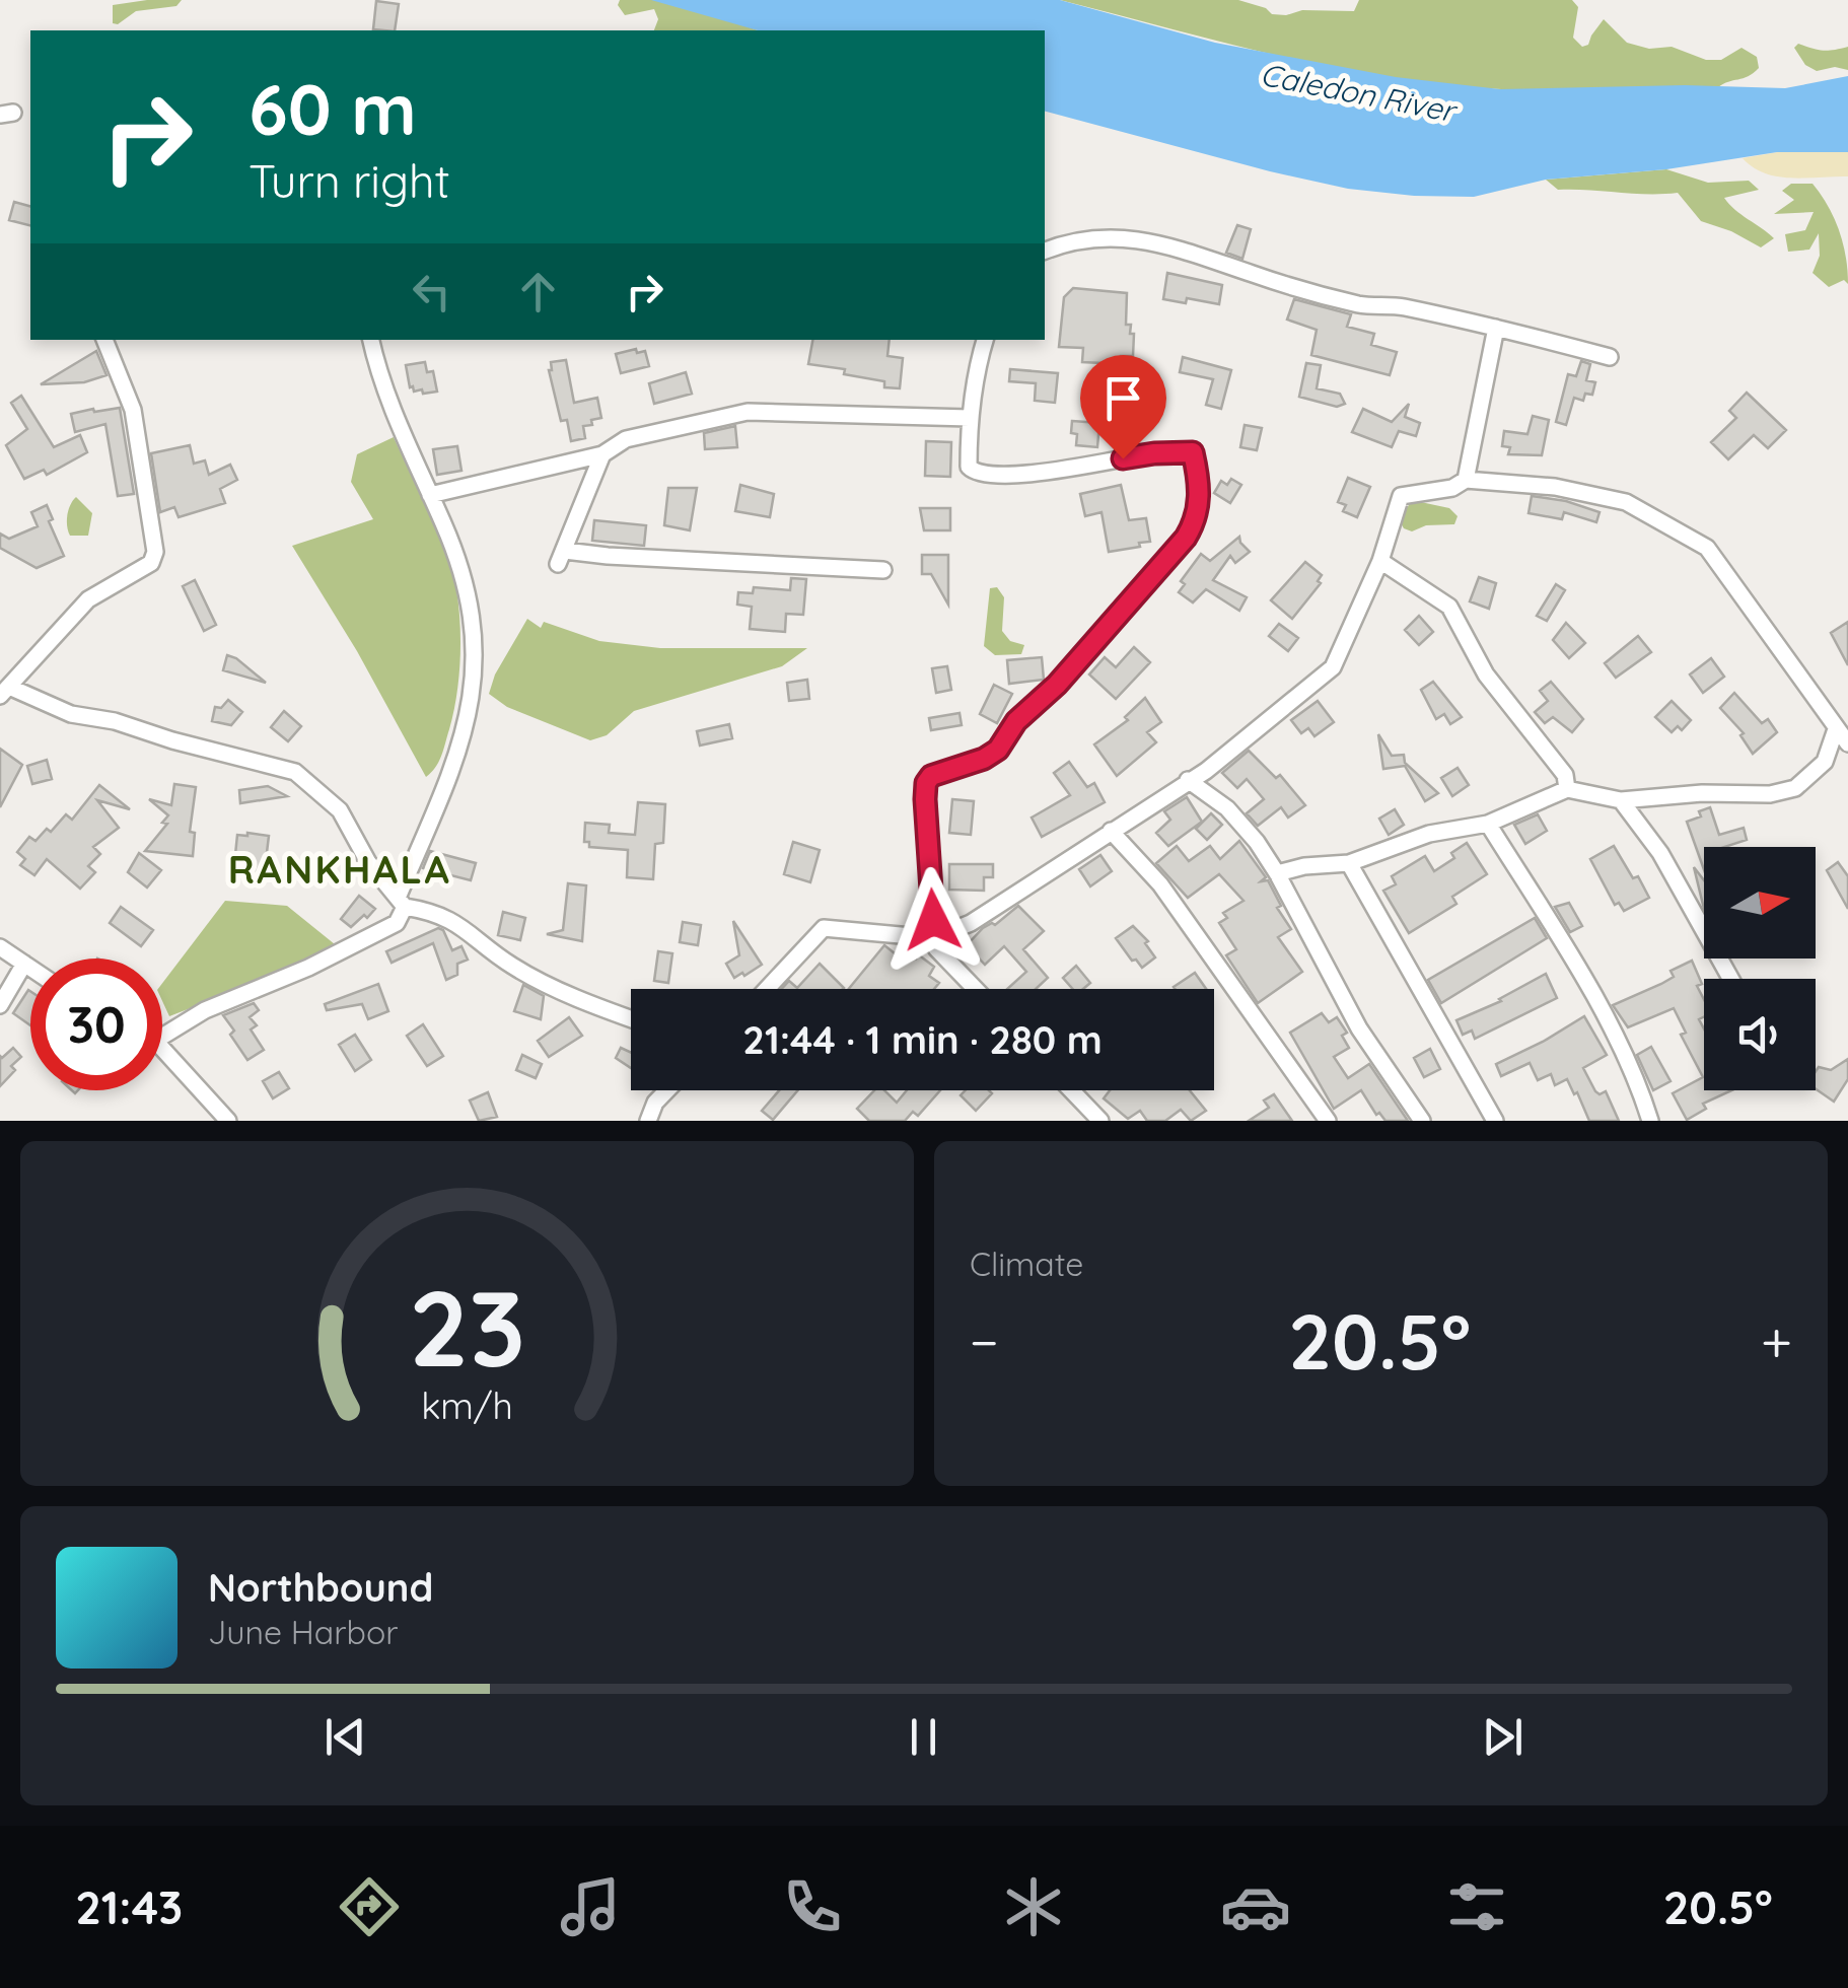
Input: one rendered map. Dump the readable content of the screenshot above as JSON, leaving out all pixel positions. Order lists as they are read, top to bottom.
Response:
{
  "districts": ["RANKHALA"],
  "water": ["Caledon River"],
  "north": "right",
  "page": {
    "turn": ["60 m", "Turn right"],
    "limit": "30",
    "trip": "21:44 · 1 min · 280 m",
    "tile": "Climate",
    "heat": ["−", "20.5°", "+"],
    "song": ["Northbound", "June Harbor"],
    "tabs": ["21:43", "20.5°"],
    "gauge": ["23", "km/h"]
  }
}
